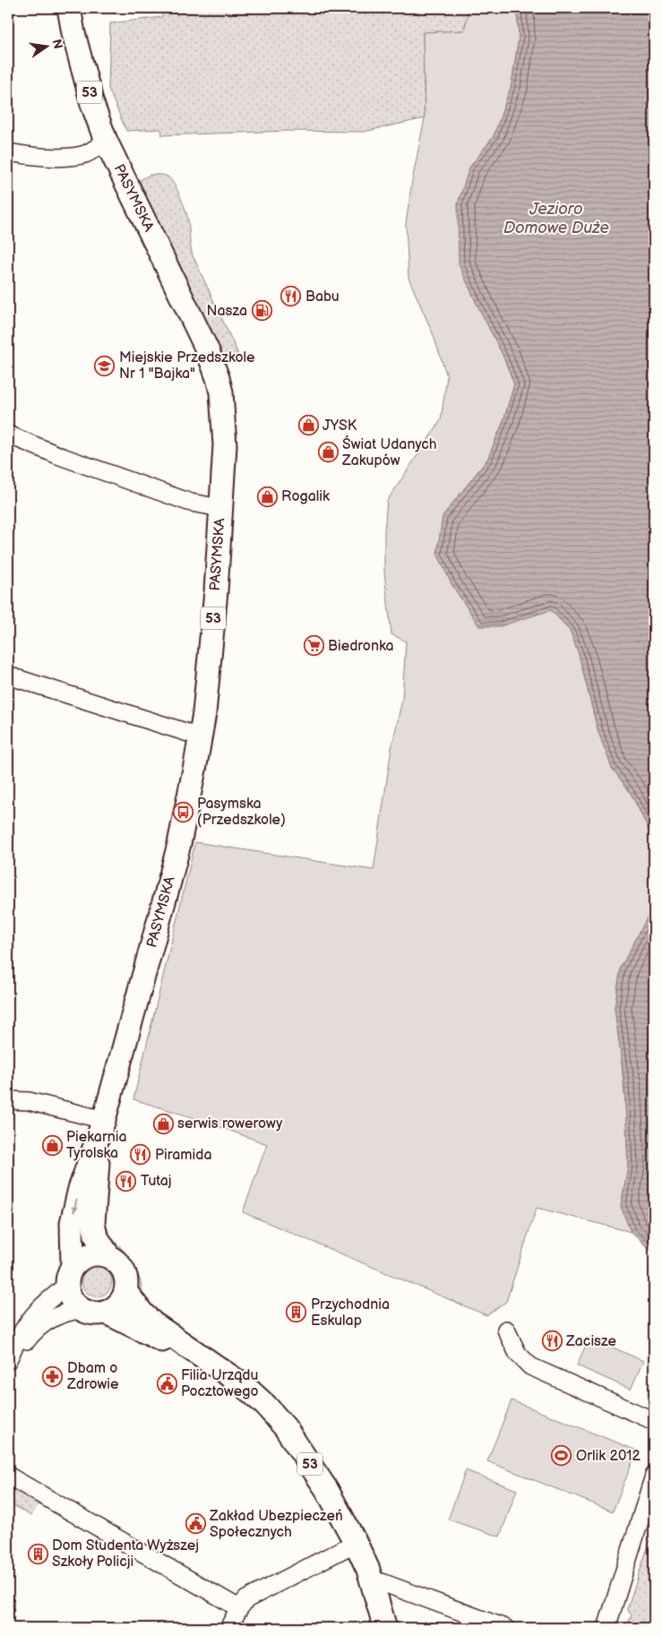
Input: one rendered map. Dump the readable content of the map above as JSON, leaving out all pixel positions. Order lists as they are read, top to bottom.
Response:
{
  "streets": {
    "main road": ["53", "PASYMSKA"]
  },
  "crossings": [
    ["53", "PASYMSKA"]
  ],
  "water": ["Jezioro Domowe Duże"],
  "places": {
    "restaurant": [
      "Babu",
      "Piramida",
      "Tutaj",
      "Zacisze"
    ],
    "fuel station": ["Nasza"],
    "school or university": ["Miejskie Przedszkole Nr 1 \"Bajka\""],
    "shop": [
      "JYSK",
      "Świat Udanych Zakupów",
      "Rogalik",
      "serwis rowerowy",
      "Piekarnia Tyrolska"
    ],
    "supermarket": ["Biedronka"],
    "bus stop": ["Pasymska (Przedszkole)"],
    "building": ["Przychodnia Eskulap", "Dom Studenta Wyższej Szkoły Policji"],
    "pharmacy": ["Dbam o Zdrowie"],
    "public building": ["Filia Urządu Pocztowego", "Zakład Ubezpieczeń Społecznych"],
    "sports": ["Orlik 2012"]
  },
  "north": "right"
}
